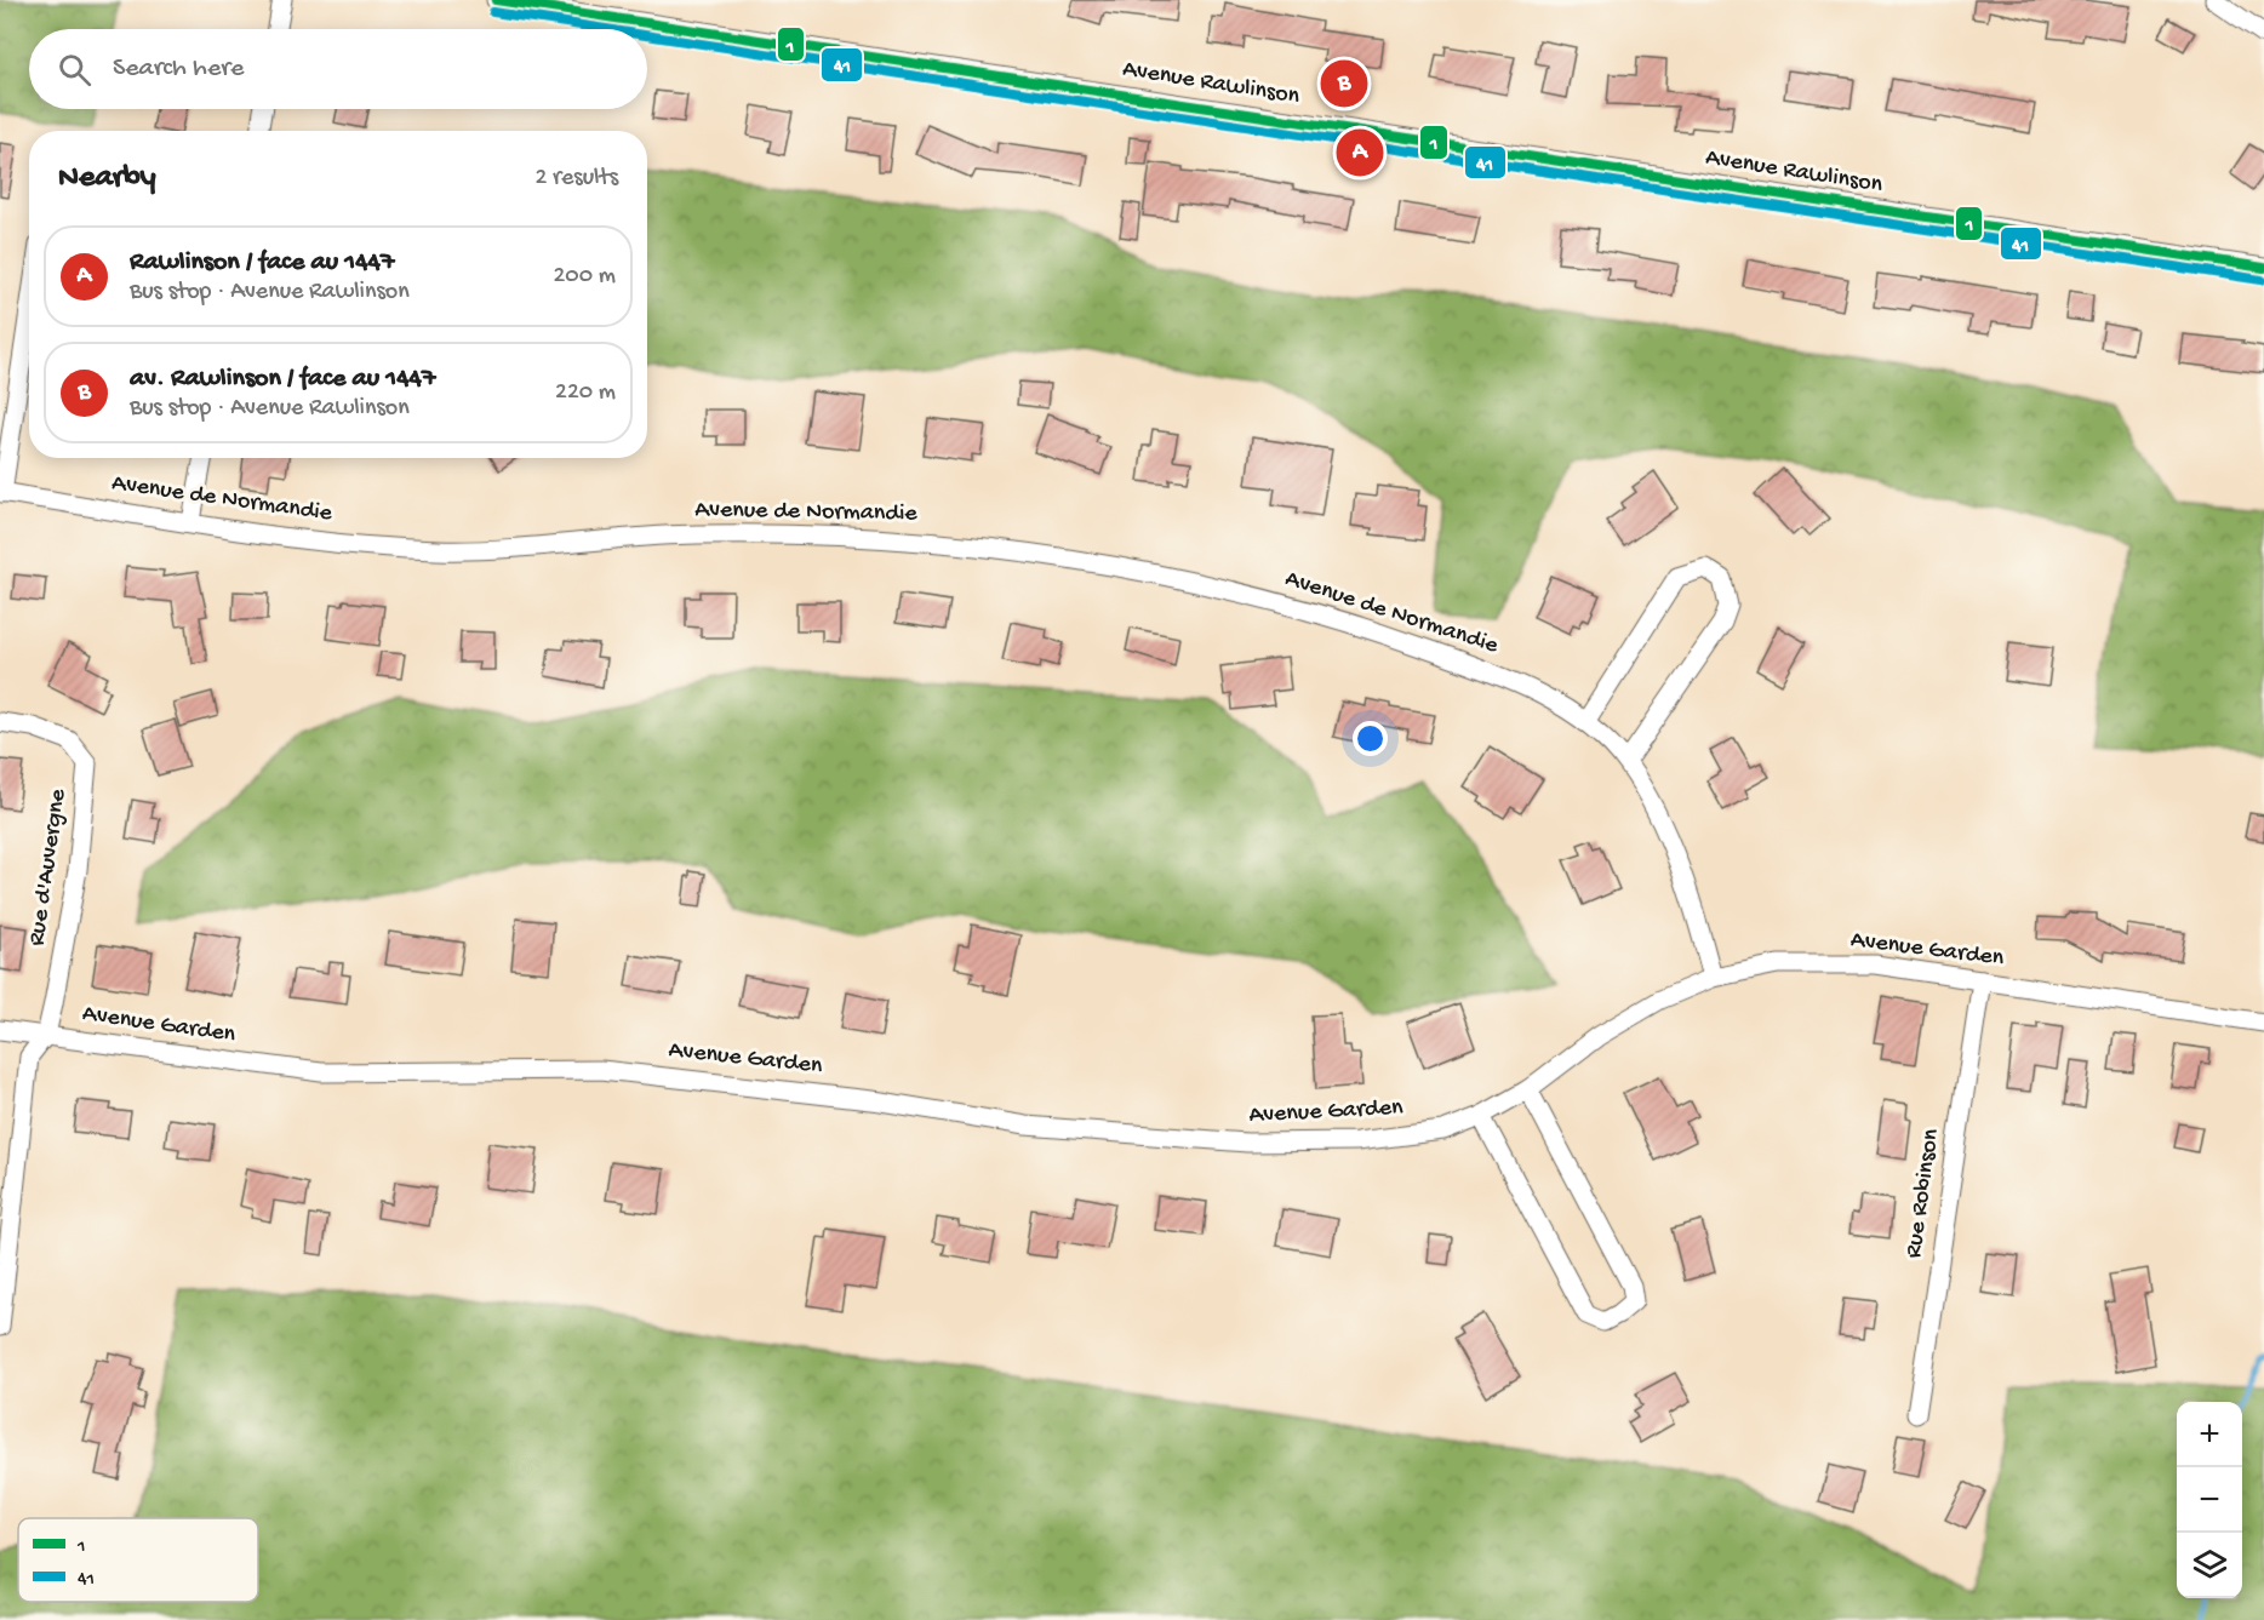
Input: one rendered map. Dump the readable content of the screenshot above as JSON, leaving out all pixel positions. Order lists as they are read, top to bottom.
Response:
{
  "streets": {
    "street": [
      "Avenue Rawlinson",
      "Avenue de Normandie",
      "Rue d'Auvergne",
      "Avenue Garden",
      "Rue Robinson"
    ]
  },
  "crossings": [
    ["Avenue de Normandie", "Avenue Garden"],
    ["Rue d'Auvergne", "Avenue Garden"],
    ["Avenue Garden", "Rue Robinson"]
  ],
  "lines": ["transit line 1", "transit line 41"],
  "legend": ["1", "41"],
  "page": {
    "search": "Search here",
    "pins": ["B", "A"],
    "heading": ["Nearby", "2 results"],
    "list": [
      {
        "mark": "A",
        "name": "Rawlinson / face au 1447",
        "note": "Bus stop · Avenue Rawlinson",
        "value": "200 m"
      },
      {
        "mark": "B",
        "name": "av. Rawlinson / face au 1447",
        "note": "Bus stop · Avenue Rawlinson",
        "value": "220 m"
      }
    ],
    "map_buttons": ["+", "−"]
  }
}
